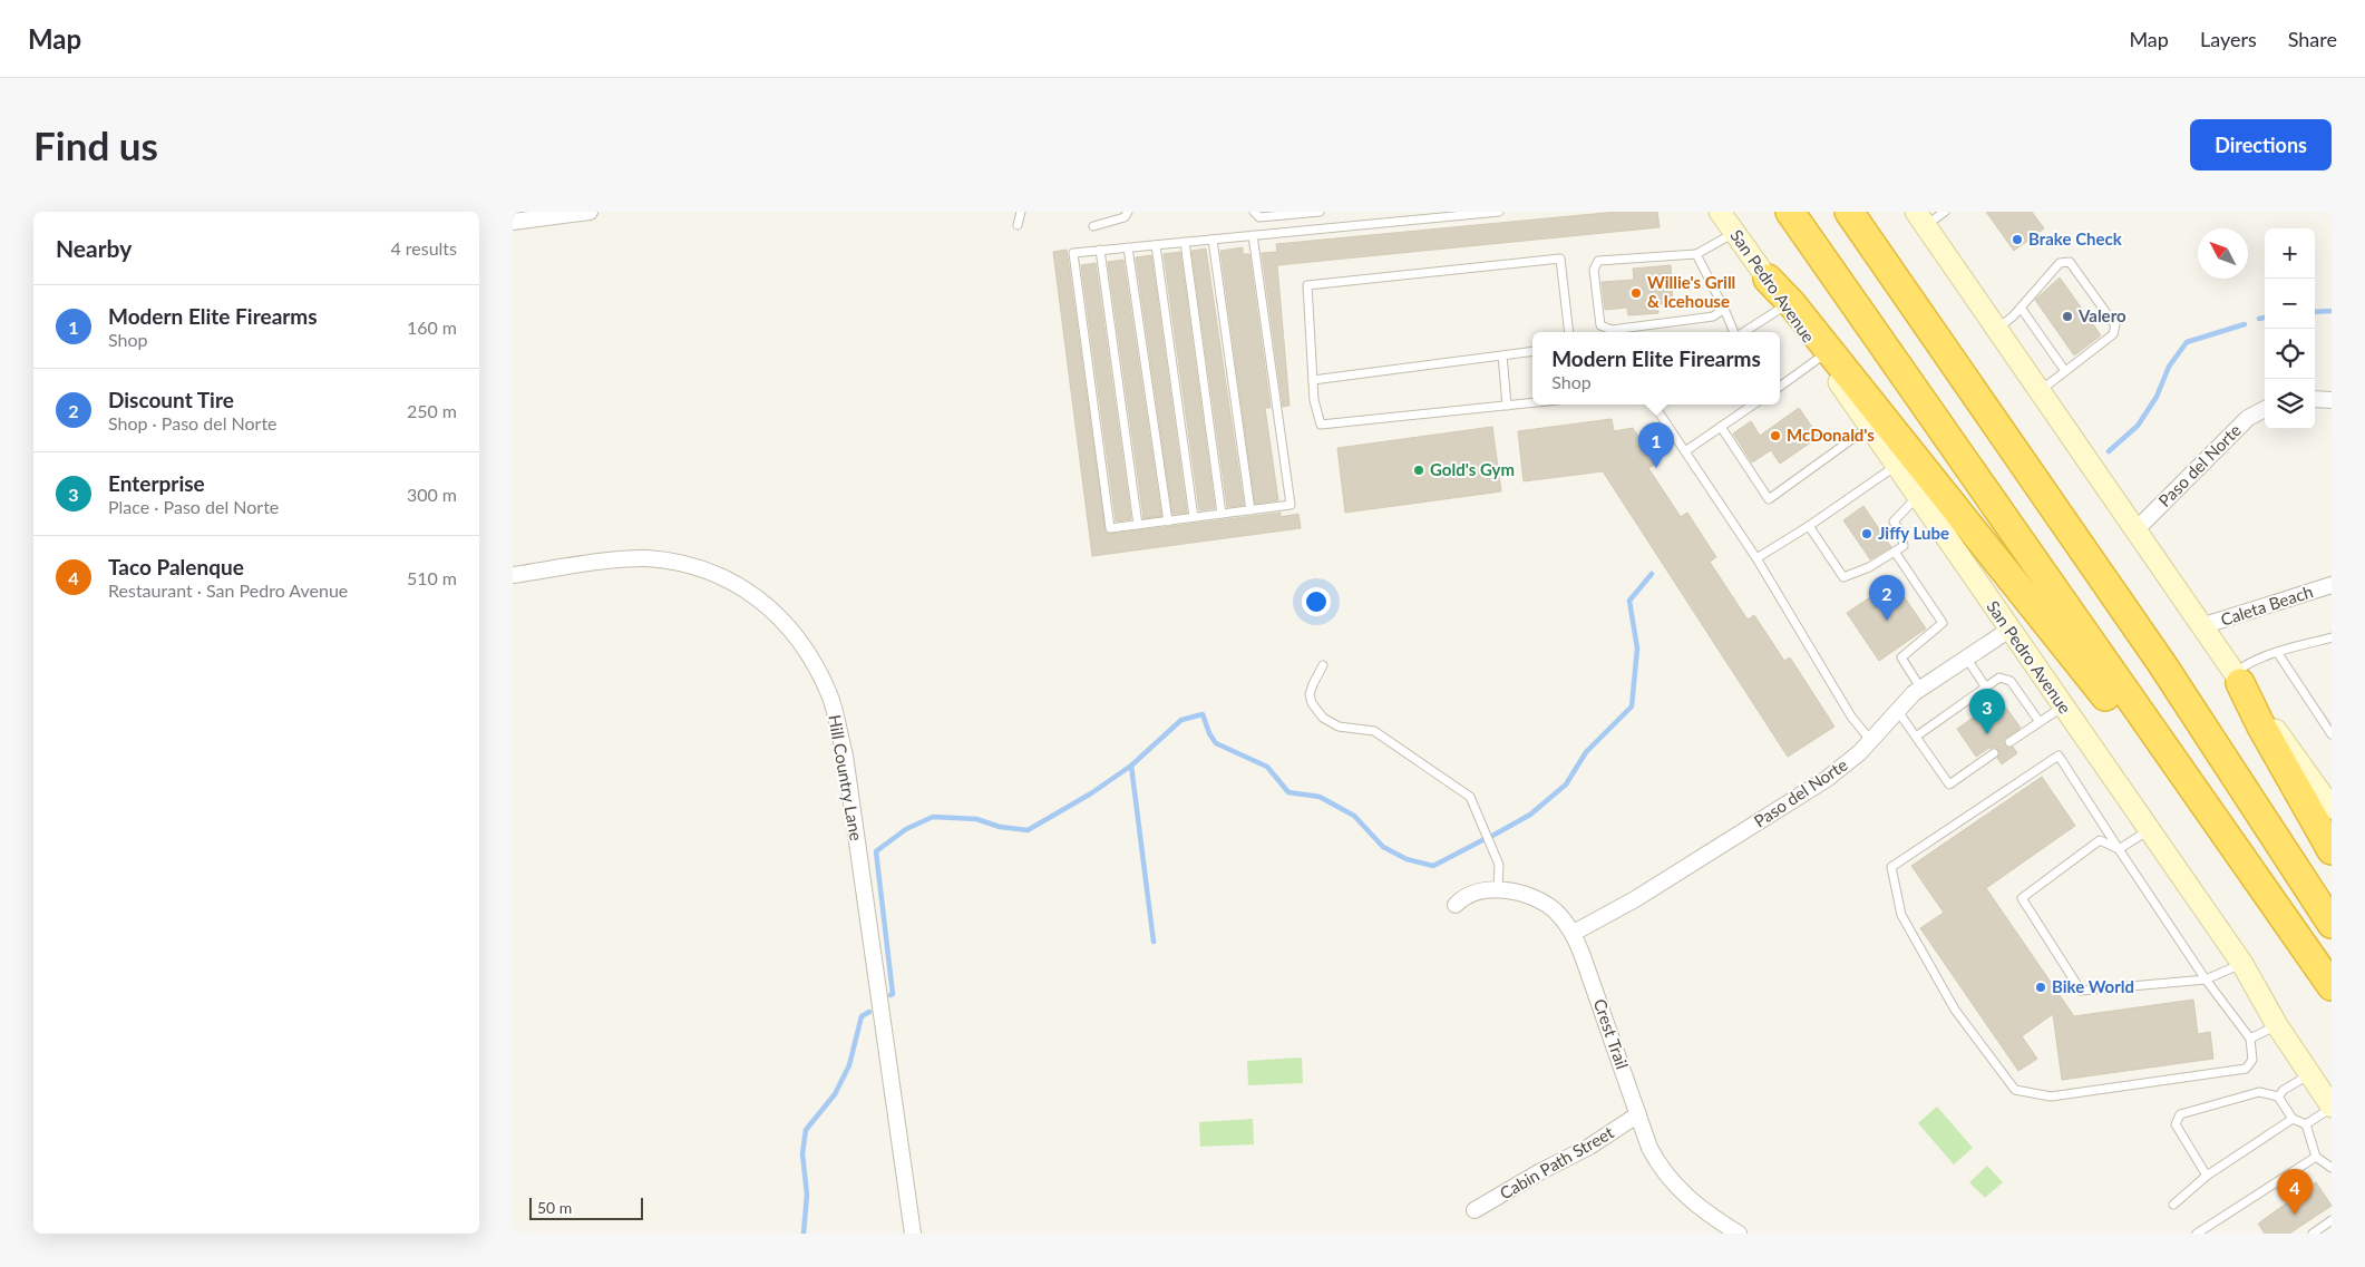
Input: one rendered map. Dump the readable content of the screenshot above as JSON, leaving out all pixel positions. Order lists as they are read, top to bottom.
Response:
{
  "streets": {
    "main road": ["San Pedro Avenue"],
    "street": [
      "Paso del Norte",
      "Caleta Beach",
      "Hill Country Lane",
      "Crest Trail",
      "Cabin Path Street"
    ]
  },
  "crossings": [
    ["San Pedro Avenue", "Paso del Norte"],
    ["Paso del Norte", "Crest Trail"],
    ["Crest Trail", "Cabin Path Street"]
  ],
  "places": [
    "Brake Check",
    "Willie's Grill & Icehouse",
    "Valero",
    "McDonald's",
    "Gold's Gym",
    "Jiffy Lube",
    "Bike World"
  ],
  "scale_bar": "50 m",
  "north": "top left",
  "page": {
    "header": "Map",
    "nav": ["Map", "Layers", "Share"],
    "buttons": "Directions",
    "title": "Find us",
    "heading": ["Nearby", "4 results"],
    "map_buttons": ["+", "−"],
    "list": [
      {
        "mark": "1",
        "name": "Modern Elite Firearms",
        "note": "Shop",
        "value": "160 m"
      },
      {
        "mark": "2",
        "name": "Discount Tire",
        "note": "Shop · Paso del Norte",
        "value": "250 m"
      },
      {
        "mark": "3",
        "name": "Enterprise",
        "note": "Place · Paso del Norte",
        "value": "300 m"
      },
      {
        "mark": "4",
        "name": "Taco Palenque",
        "note": "Restaurant · San Pedro Avenue",
        "value": "510 m"
      }
    ],
    "popup": ["Modern Elite Firearms", "Shop"],
    "pins": [
      "1",
      "2",
      "3",
      "4"
    ],
    "scale": "50 m"
  }
}
